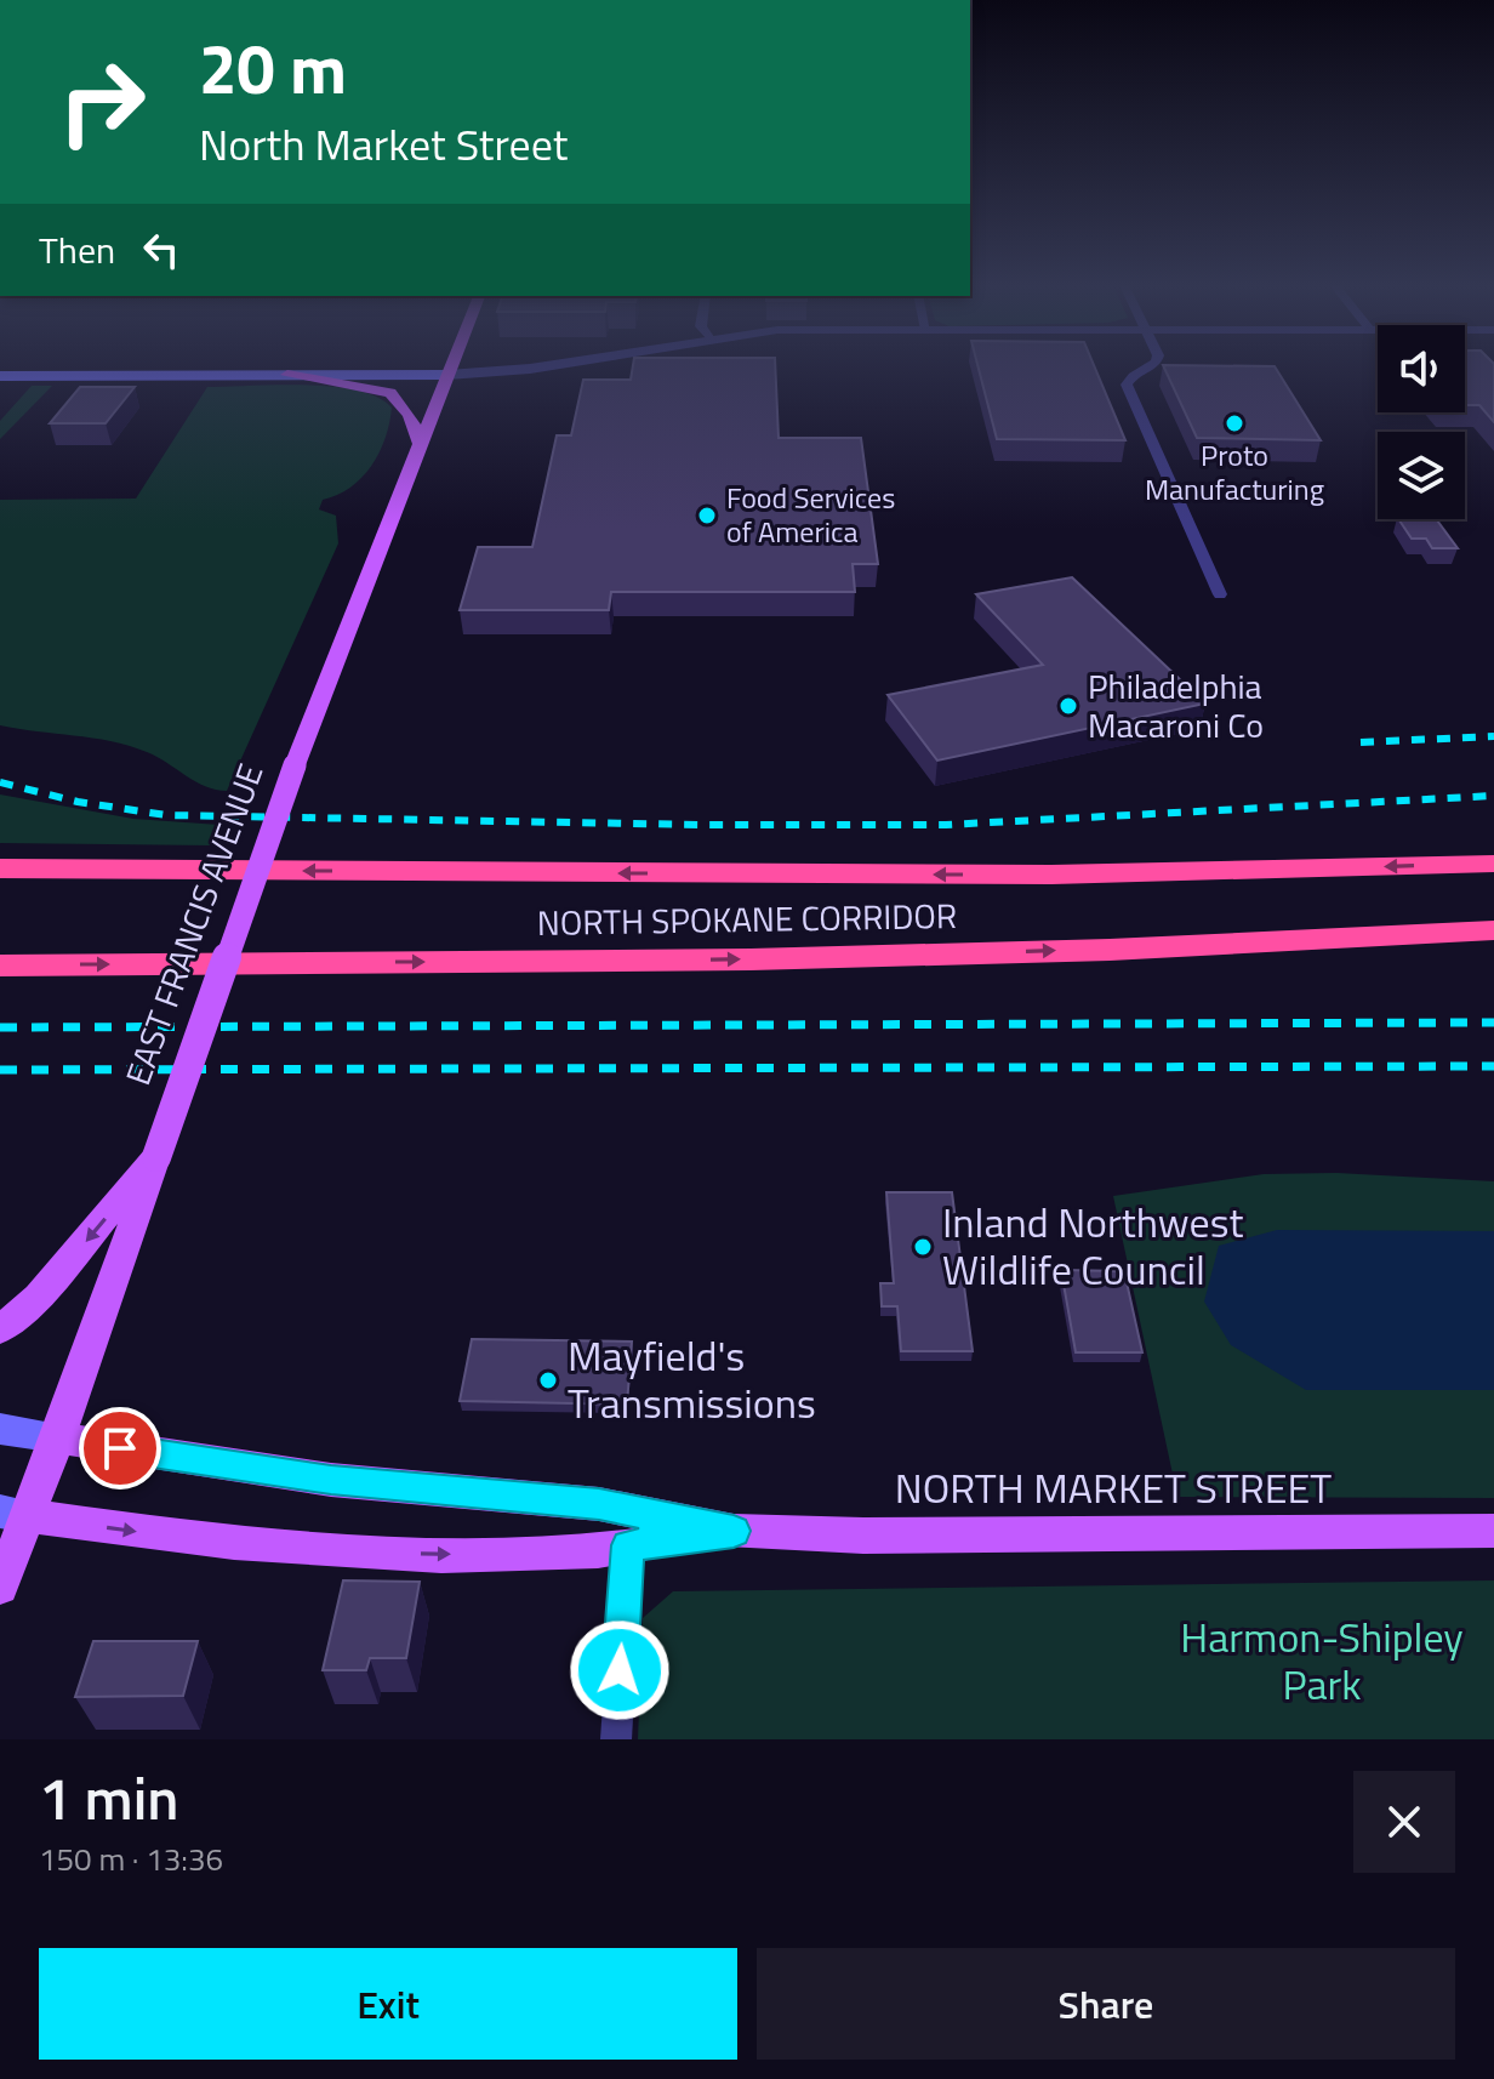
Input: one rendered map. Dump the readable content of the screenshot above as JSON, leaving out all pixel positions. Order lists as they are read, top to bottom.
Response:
{
  "streets": {
    "highway": ["NORTH SPOKANE CORRIDOR"],
    "main road": ["EAST FRANCIS AVENUE", "NORTH MARKET STREET"]
  },
  "crossings": [
    ["EAST FRANCIS AVENUE", "NORTH MARKET STREET"]
  ],
  "parks": ["Harmon-Shipley Park"],
  "places": [
    "Proto Manufacturing",
    "Food Services of America",
    "Philadelphia Macaroni Co",
    "Inland Northwest Wildlife Council",
    "Mayfield's Transmissions"
  ],
  "page": {
    "turn": ["20 m", "North Market Street"],
    "then": "Then",
    "heading": ["1 min", "150 m · 13:36"],
    "buttons": ["Exit", "Share"]
  }
}
